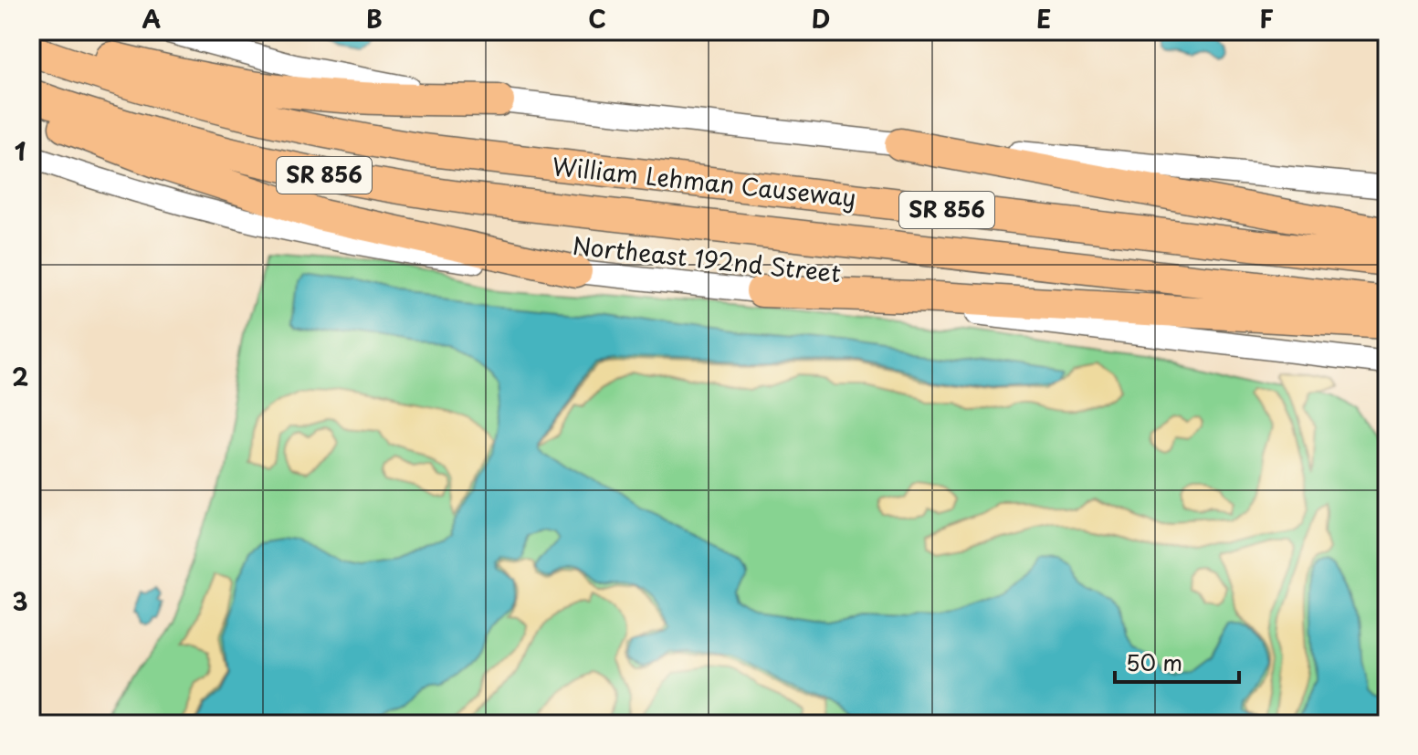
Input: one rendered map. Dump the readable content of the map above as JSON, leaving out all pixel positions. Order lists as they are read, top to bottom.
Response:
{
  "streets": {
    "highway": ["SR 856", "William Lehman Causeway"],
    "street": ["Northeast 192nd Street"]
  },
  "scale_bar": "50 m",
  "grid": {
    "columns": [
      "A",
      "B",
      "C",
      "D",
      "E",
      "F"
    ],
    "rows": ["1", "2", "3"]
  }
}
